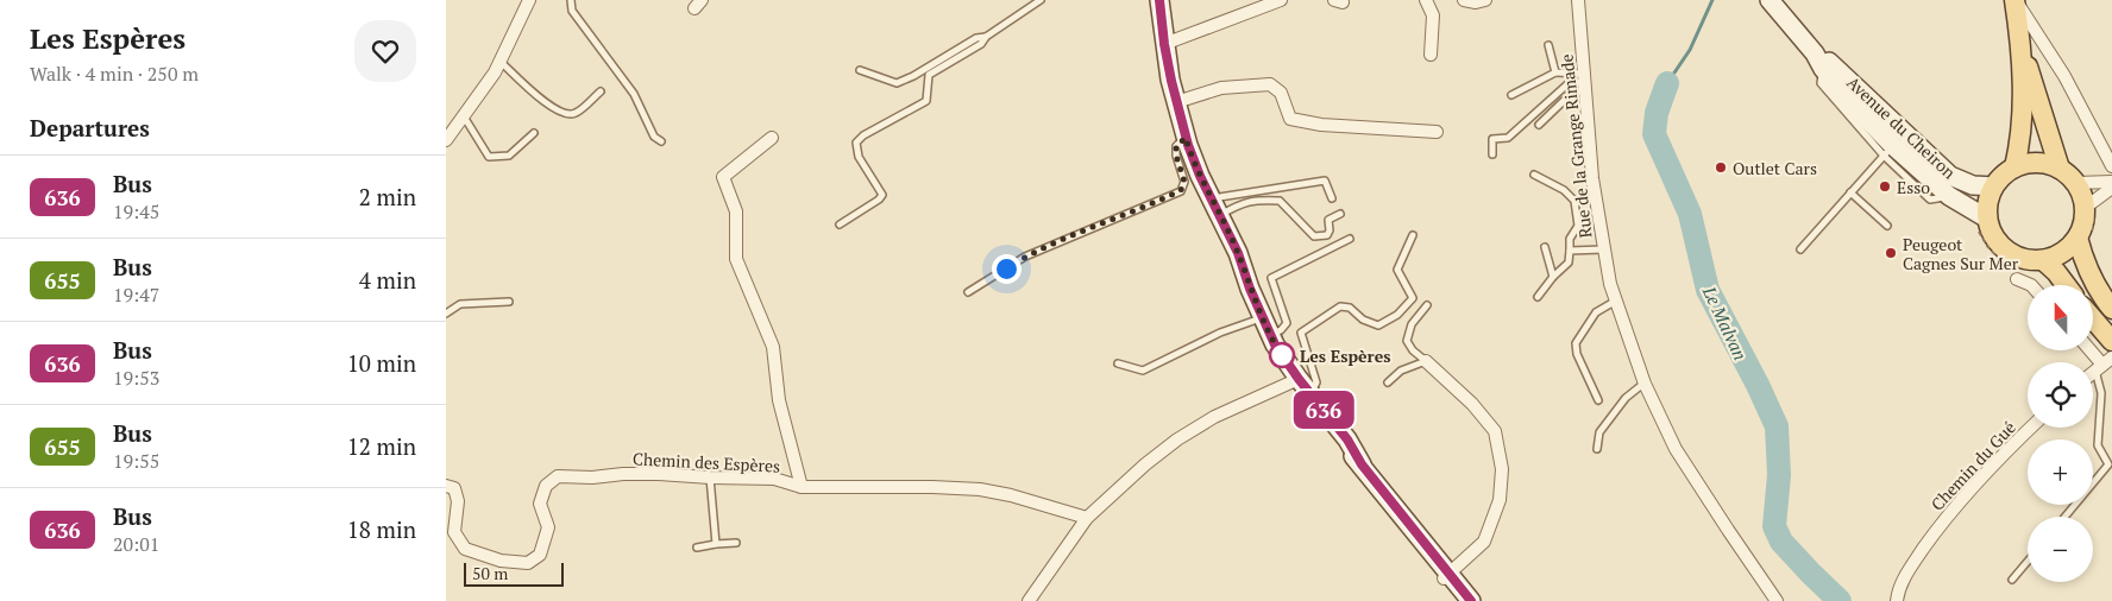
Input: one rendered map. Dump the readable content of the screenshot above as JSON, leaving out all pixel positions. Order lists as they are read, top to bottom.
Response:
{
  "streets": {
    "main road": ["Avenue du Cheiron"],
    "street": ["Rue de la Grange Rimade", "Chemin des Espères", "Chemin du Gué"]
  },
  "water": ["Le Malvan"],
  "places": [
    "Outlet Cars",
    "Esso",
    "Peugeot Cagnes Sur Mer",
    "Les Espères"
  ],
  "lines": ["bus line 636"],
  "scale_bar": "50 m",
  "north": "top",
  "page": {
    "heading": [
      ["Les Espères", "Walk · 4 min · 250 m"],
      "Departures"
    ],
    "on_map": "636",
    "list": [
      {
        "mark": "636",
        "name": "Bus",
        "note": "19:45",
        "value": "2 min"
      },
      {
        "mark": "655",
        "name": "Bus",
        "note": "19:47",
        "value": "4 min"
      },
      {
        "mark": "636",
        "name": "Bus",
        "note": "19:53",
        "value": "10 min"
      },
      {
        "mark": "655",
        "name": "Bus",
        "note": "19:55",
        "value": "12 min"
      },
      {
        "mark": "636",
        "name": "Bus",
        "note": "20:01",
        "value": "18 min"
      }
    ],
    "map_buttons": ["+", "−"],
    "scale": "50 m"
  }
}
